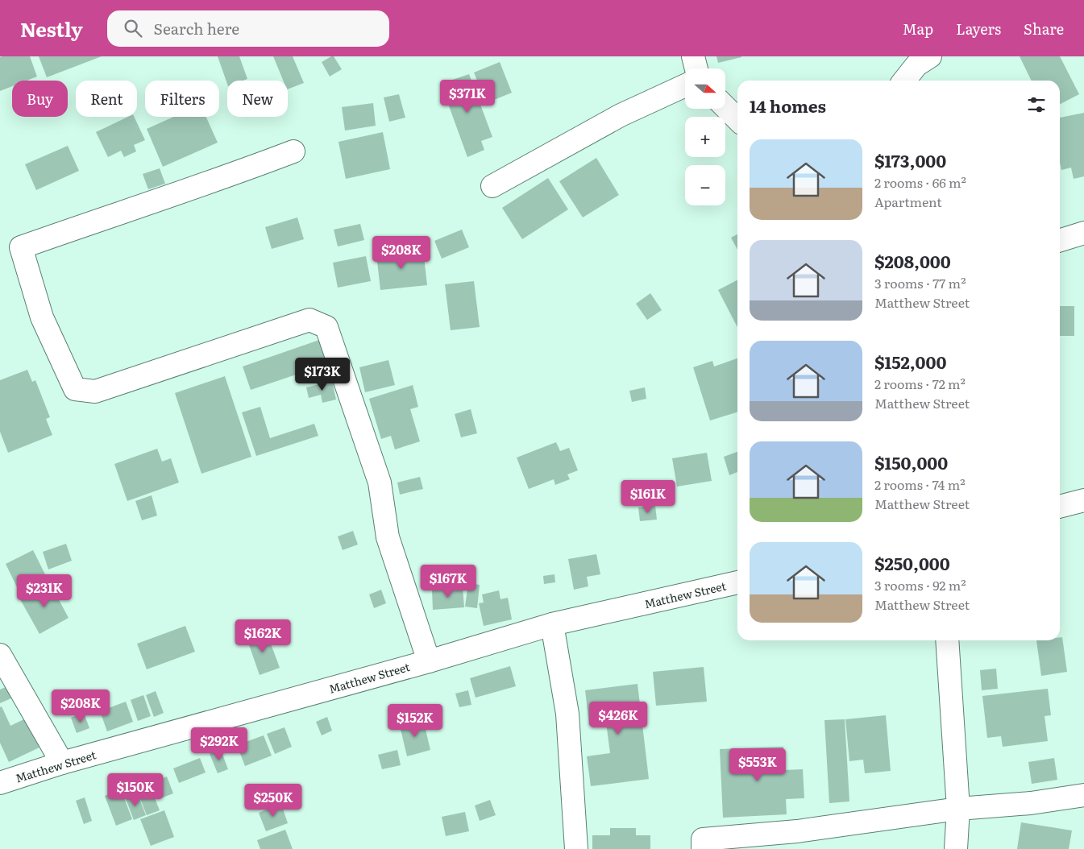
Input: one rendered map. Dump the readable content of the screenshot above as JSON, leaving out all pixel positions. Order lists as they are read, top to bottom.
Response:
{
  "streets": {
    "street": ["Matthew Street"]
  },
  "north": "right",
  "page": {
    "header": "Nestly",
    "search": "Search here",
    "nav": ["Map", "Layers", "Share"],
    "map_buttons": ["+", "−"],
    "price": [
      "$371K",
      "$208K",
      "$173K",
      "$161K",
      "$167K",
      "$231K",
      "$162K",
      "$208K",
      "$426K",
      "$152K",
      "$292K",
      "$553K",
      "$150K",
      "$250K"
    ],
    "chip": [
      "Buy",
      "Rent",
      "Filters",
      "New"
    ],
    "heading": "14 homes",
    "list": [
      {
        "name": "$173,000",
        "note": "2 rooms · 66 m² · Apartment"
      },
      {
        "name": "$208,000",
        "note": "3 rooms · 77 m² · Matthew Street"
      },
      {
        "name": "$152,000",
        "note": "2 rooms · 72 m² · Matthew Street"
      },
      {
        "name": "$150,000",
        "note": "2 rooms · 74 m² · Matthew Street"
      },
      {
        "name": "$250,000",
        "note": "3 rooms · 92 m² · Matthew Street"
      }
    ]
  }
}
